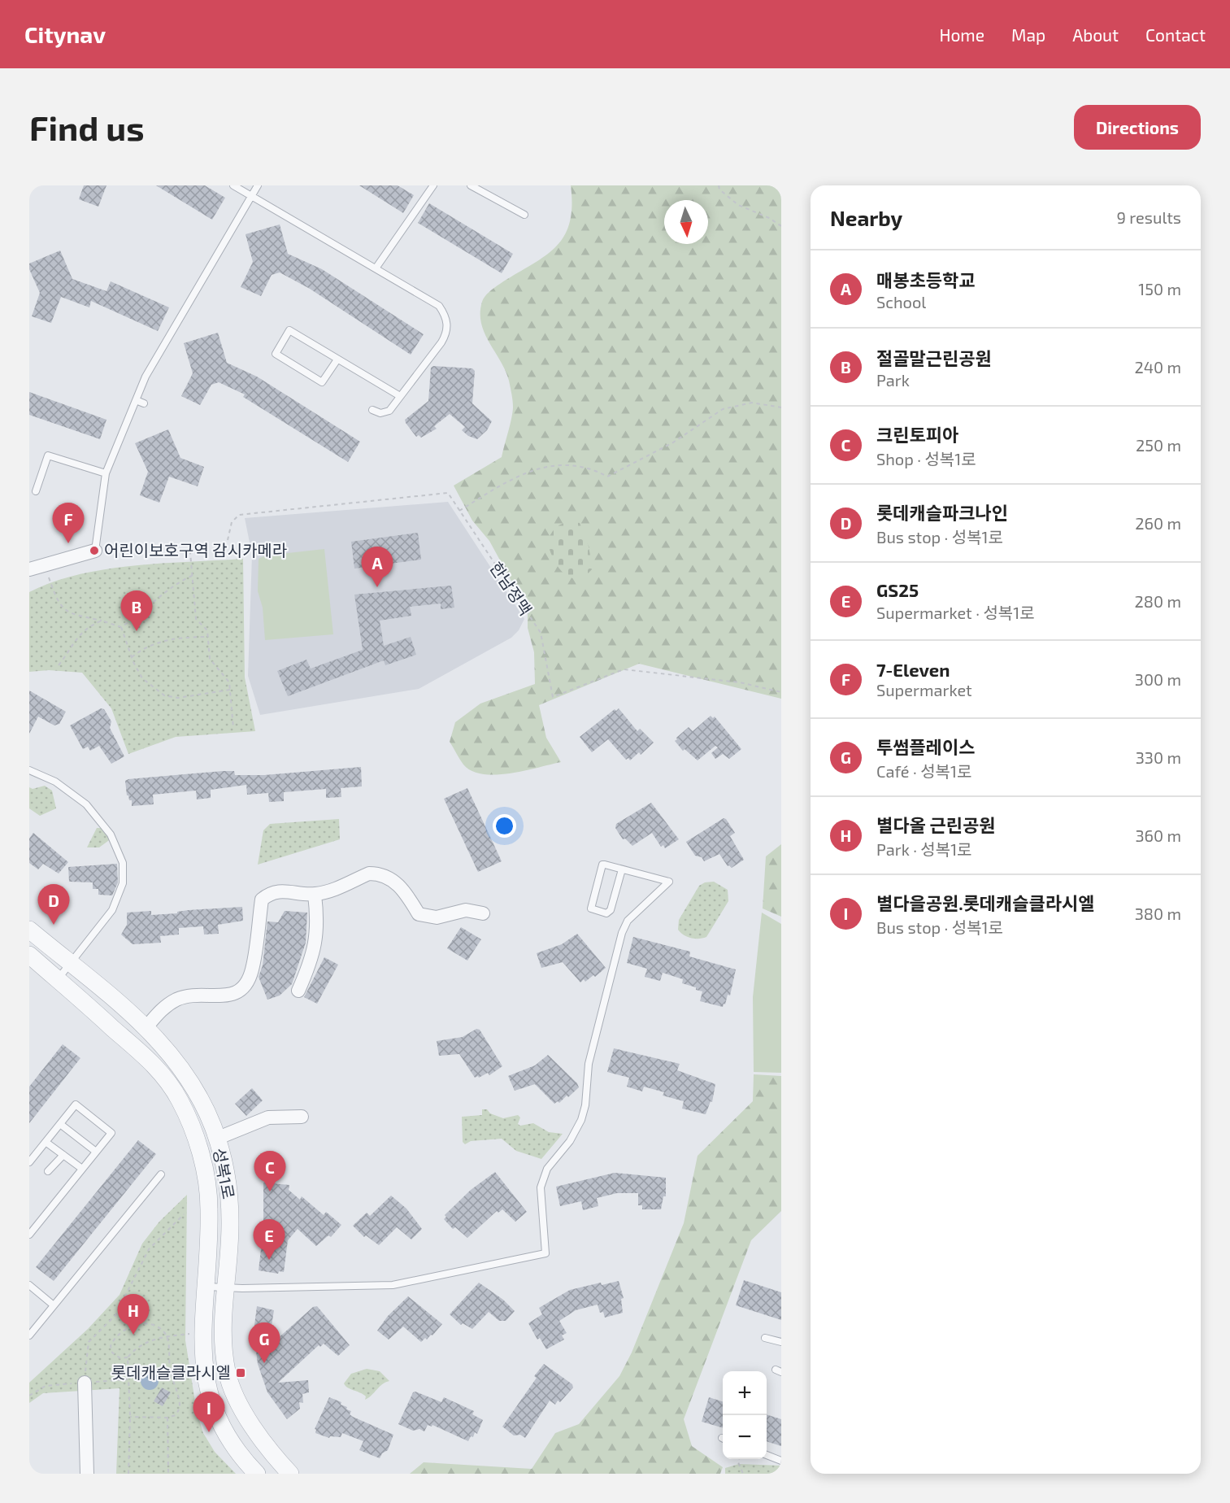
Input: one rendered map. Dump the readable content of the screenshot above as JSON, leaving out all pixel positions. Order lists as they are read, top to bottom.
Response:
{
  "streets": {
    "street": ["성복1로"],
    "path": ["한남정맥"]
  },
  "places": {
    "other": ["어린이보호구역 감시카메라"],
    "transit": ["롯데캐슬클라시엘"]
  },
  "north": "bottom",
  "page": {
    "header": "Citynav",
    "nav": [
      "Home",
      "Map",
      "About",
      "Contact"
    ],
    "buttons": "Directions",
    "title": "Find us",
    "heading": ["Nearby", "9 results"],
    "list": [
      {
        "mark": "A",
        "name": "매봉초등학교",
        "note": "School",
        "value": "150 m"
      },
      {
        "mark": "B",
        "name": "절골말근린공원",
        "note": "Park",
        "value": "240 m"
      },
      {
        "mark": "C",
        "name": "크린토피아",
        "note": "Shop · 성복1로",
        "value": "250 m"
      },
      {
        "mark": "D",
        "name": "롯데캐슬파크나인",
        "note": "Bus stop · 성복1로",
        "value": "260 m"
      },
      {
        "mark": "E",
        "name": "GS25",
        "note": "Supermarket · 성복1로",
        "value": "280 m"
      },
      {
        "mark": "F",
        "name": "7-Eleven",
        "note": "Supermarket",
        "value": "300 m"
      },
      {
        "mark": "G",
        "name": "투썸플레이스",
        "note": "Café · 성복1로",
        "value": "330 m"
      },
      {
        "mark": "H",
        "name": "별다올 근린공원",
        "note": "Park · 성복1로",
        "value": "360 m"
      },
      {
        "mark": "I",
        "name": "별다을공원.롯데캐슬클라시엘",
        "note": "Bus stop · 성복1로",
        "value": "380 m"
      }
    ],
    "pins": [
      "F",
      "A",
      "B",
      "D",
      "C",
      "E",
      "H",
      "G",
      "I"
    ],
    "map_buttons": ["+", "−"]
  }
}
